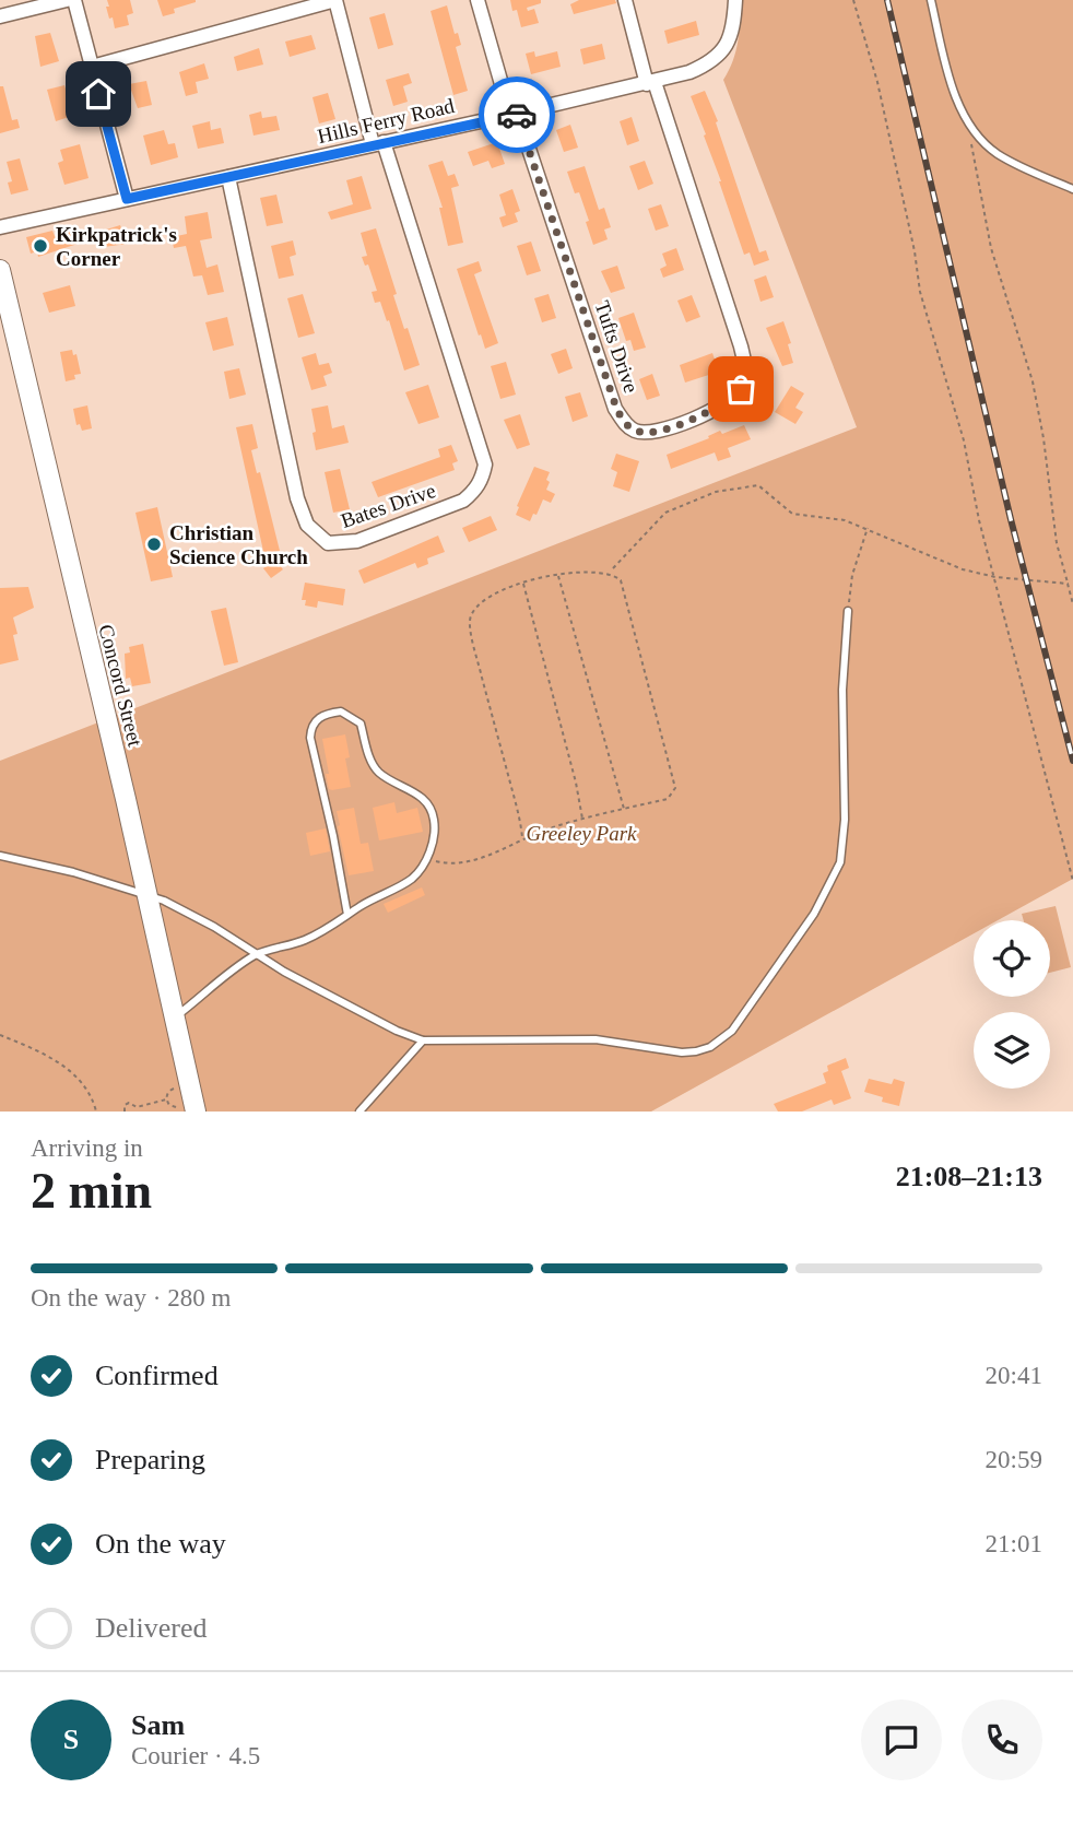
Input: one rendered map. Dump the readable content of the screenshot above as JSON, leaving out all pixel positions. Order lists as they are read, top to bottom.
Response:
{
  "streets": {
    "main road": ["Concord Street"],
    "street": ["Hills Ferry Road", "Tufts Drive", "Bates Drive"]
  },
  "crossings": [
    ["Hills Ferry Road", "Tufts Drive"],
    ["Hills Ferry Road", "Bates Drive"]
  ],
  "parks": ["Greeley Park"],
  "places": ["Kirkpatrick's Corner", "Christian Science Church"],
  "page": {
    "heading": ["2 min", "Arriving in", "21:08–21:13"],
    "panel": ["Sam", "Courier · 4.5"],
    "bar": "On the way · 280 m",
    "list": [
      ["Confirmed", "20:41"],
      ["Preparing", "20:59"],
      ["On the way", "21:01"],
      "Delivered"
    ],
    "round": "S"
  }
}
